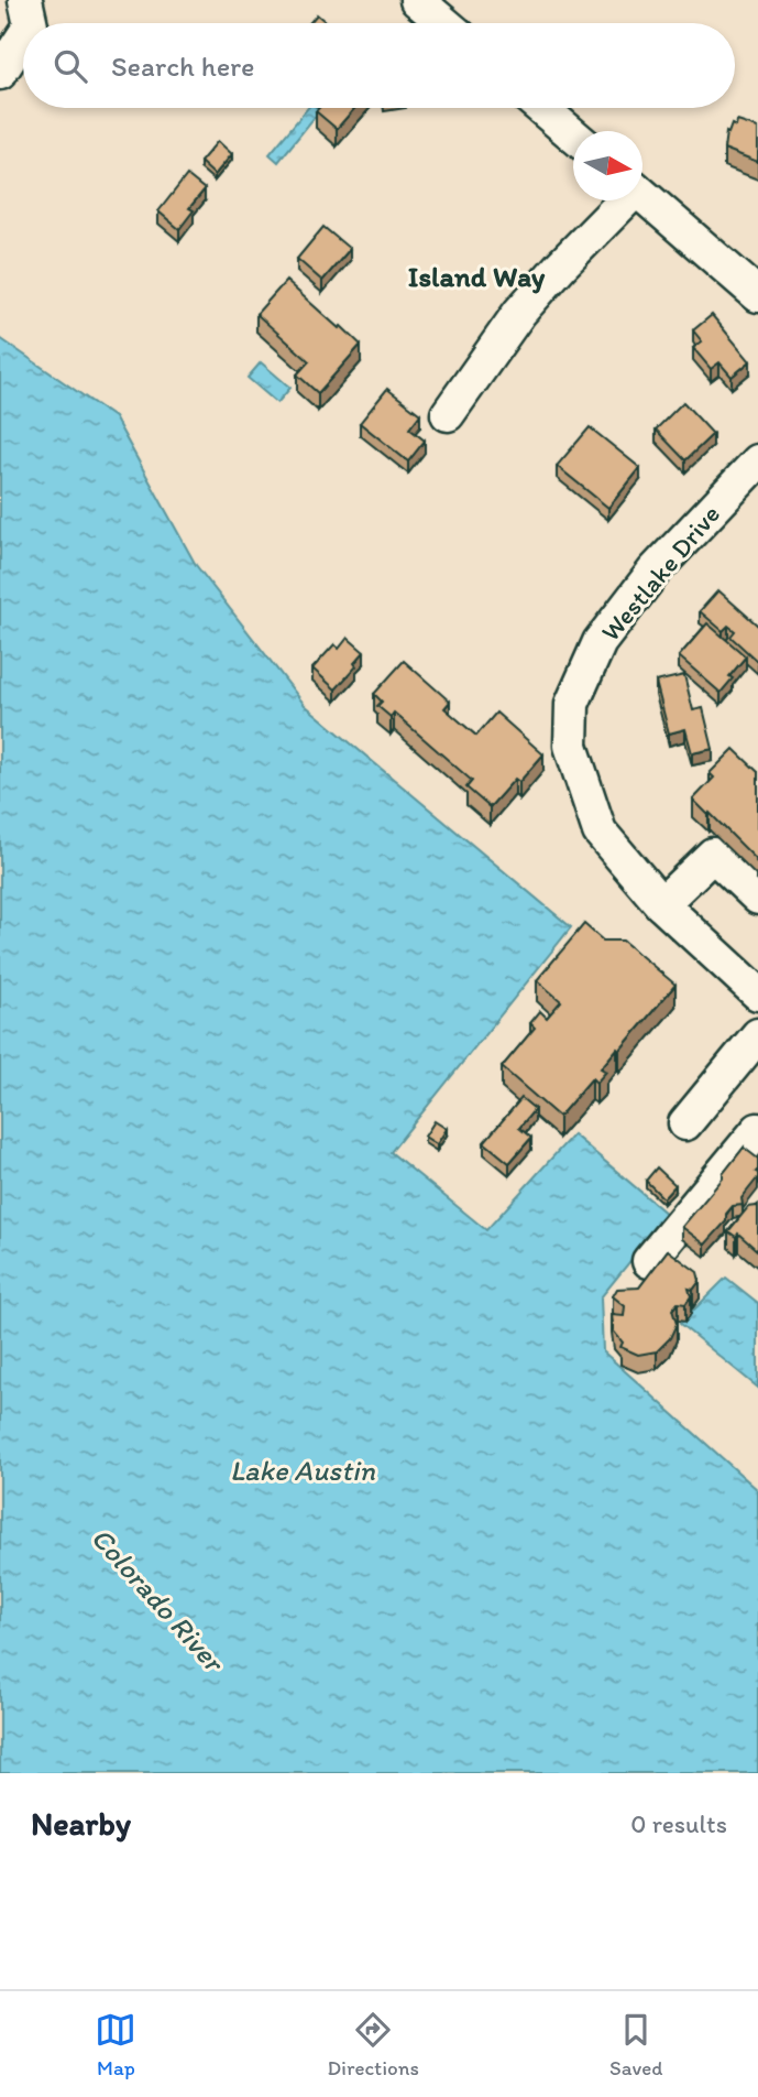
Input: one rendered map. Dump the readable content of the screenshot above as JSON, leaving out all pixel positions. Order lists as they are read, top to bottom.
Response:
{
  "streets": {
    "street": ["Westlake Drive"]
  },
  "districts": ["Island Way"],
  "water": ["Lake Austin", "Colorado River"],
  "north": "right",
  "page": {
    "search": "Search here",
    "heading": ["Nearby", "0 results"],
    "nav": ["Map", "Directions", "Saved"]
  }
}
